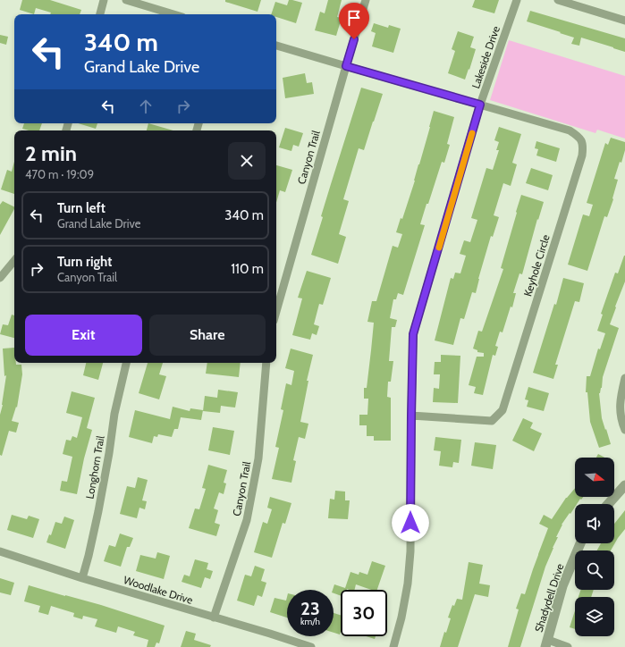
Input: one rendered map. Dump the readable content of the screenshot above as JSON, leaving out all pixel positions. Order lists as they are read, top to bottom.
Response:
{
  "streets": {
    "street": [
      "Lakeside Drive",
      "Canyon Trail",
      "Keyhole Circle",
      "Longhorn Trail",
      "Woodlake Drive",
      "Shadydell Drive"
    ]
  },
  "crossings": [
    ["Lakeside Drive", "Keyhole Circle"],
    ["Canyon Trail", "Keyhole Circle"],
    ["Canyon Trail", "Woodlake Drive"],
    ["Longhorn Trail", "Woodlake Drive"]
  ],
  "north": "right",
  "page": {
    "turn": ["340 m", "Grand Lake Drive"],
    "heading": ["2 min", "470 m · 19:09"],
    "list": [
      {
        "name": "Turn left",
        "note": "Grand Lake Drive",
        "value": "340 m"
      },
      {
        "name": "Turn right",
        "note": "Canyon Trail",
        "value": "110 m"
      }
    ],
    "buttons": ["Exit", "Share"],
    "speed": "23 km/h",
    "limit": "30"
  }
}
